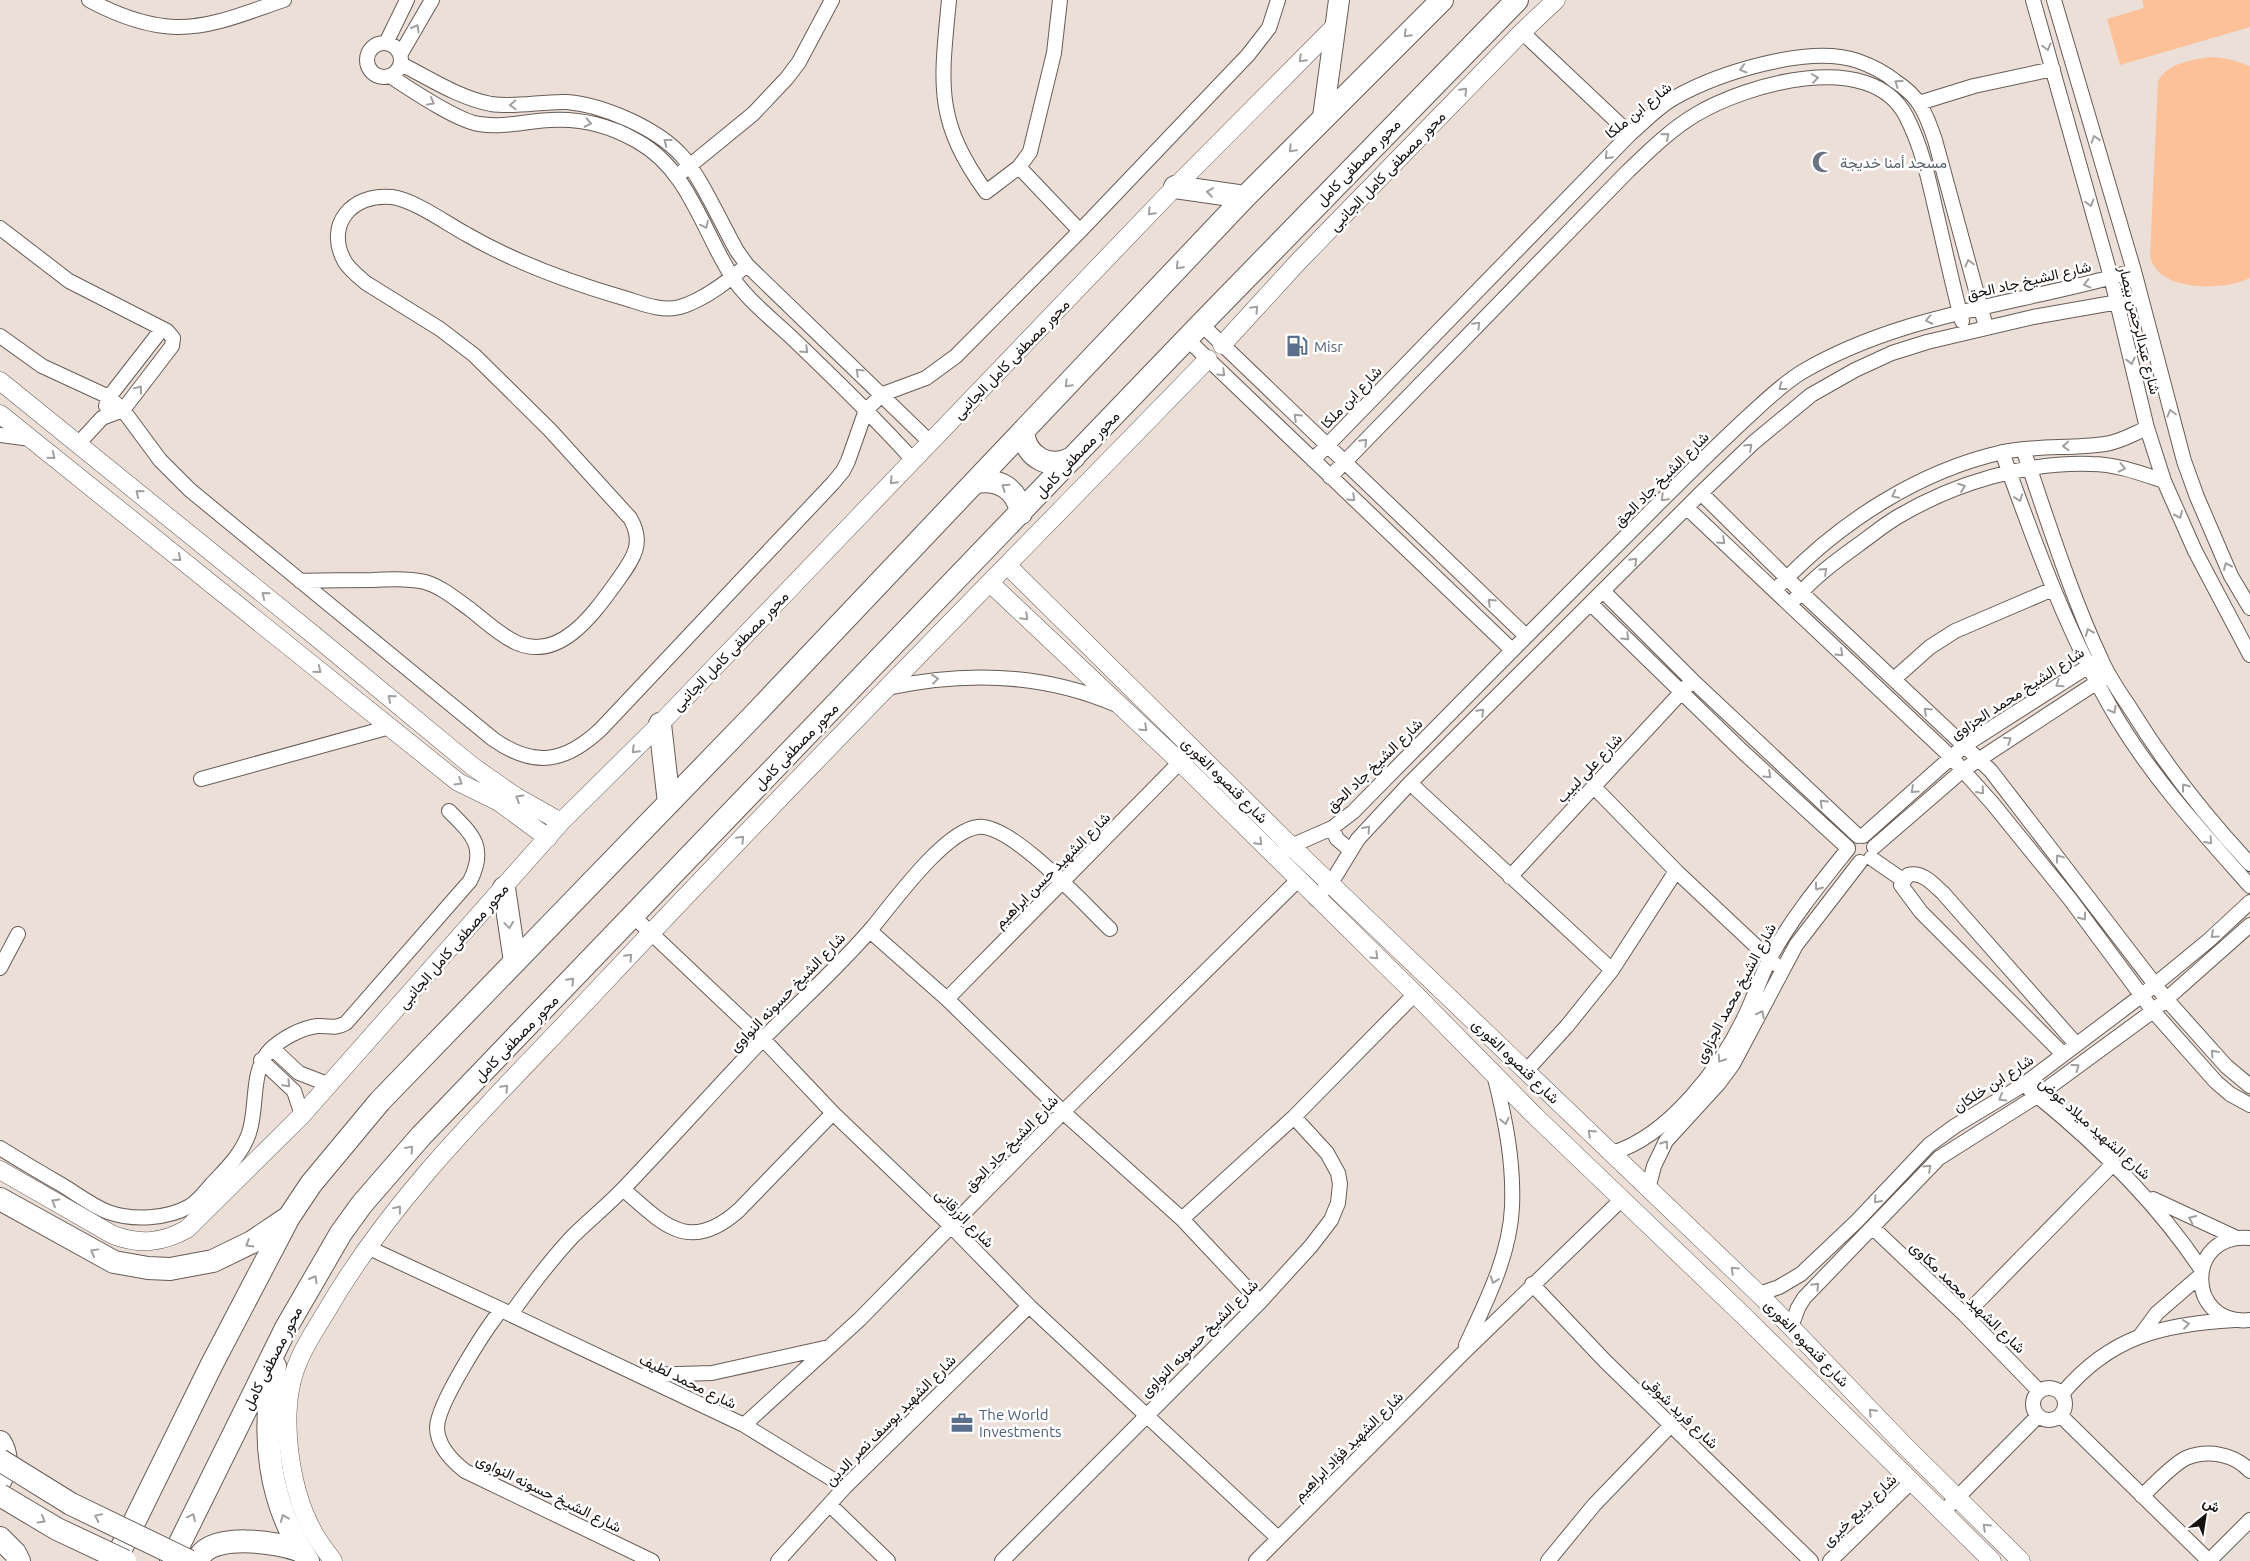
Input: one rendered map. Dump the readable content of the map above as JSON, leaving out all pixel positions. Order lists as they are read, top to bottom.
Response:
{
  "streets": {
    "main road": ["محور مصطفى كامل"],
    "street": [
      "شارع ابن ملكا",
      "محور مصطفى كامل الجانبى",
      "شارع الشيخ جاد الحق",
      "شارع عبدالرحمن بيصار",
      "شارع الشيخ محمد الجزاوى",
      "شارع على لبيب",
      "شارع قنصوه الغورى",
      "شارع الشهيد حسن ابراهيم",
      "شارع الشيخ حسونه النواوى",
      "شارع ابن خلكان",
      "شارع الشهيد ميلاد عوض",
      "شارع الزرقانى",
      "شارع الشهيد محمد مكاوى",
      "شارع محمد لطيف",
      "شارع فريد شوقى",
      "شارع الشهيد يوسف نصر الدين",
      "شارع الشهيد فؤاد ابراهيم",
      "شارع بديع خيرى"
    ]
  },
  "crossings": [
    ["شارع ابن ملكا", "شارع الشيخ جاد الحق"],
    ["محور مصطفى كامل", "شارع الزرقانى"],
    ["شارع الشيخ جاد الحق", "شارع عبدالرحمن بيصار"],
    ["شارع الشيخ جاد الحق", "شارع قنصوه الغورى"],
    ["شارع الشيخ جاد الحق", "شارع الزرقانى"],
    ["شارع الشيخ جاد الحق", "شارع محمد لطيف"],
    ["شارع الشيخ محمد الجزاوى", "شارع قنصوه الغورى"],
    ["شارع قنصوه الغورى", "شارع الشهيد حسن ابراهيم"],
    ["شارع قنصوه الغورى", "شارع ابن خلكان"],
    ["شارع قنصوه الغورى", "شارع الشهيد فؤاد ابراهيم"],
    ["شارع قنصوه الغورى", "شارع بديع خيرى"],
    ["شارع الشهيد حسن ابراهيم", "شارع الشيخ حسونه النواوى"],
    ["شارع الشيخ حسونه النواوى", "شارع الزرقانى"],
    ["شارع الشيخ حسونه النواوى", "شارع محمد لطيف"],
    ["شارع ابن خلكان", "شارع الشهيد ميلاد عوض"],
    ["شارع الزرقانى", "شارع الشهيد يوسف نصر الدين"],
    ["شارع الزرقانى", "شارع الشهيد فؤاد ابراهيم"],
    ["شارع محمد لطيف", "شارع الشهيد يوسف نصر الدين"],
    ["شارع فريد شوقى", "شارع الشهيد فؤاد ابراهيم"]
  ],
  "one_way": ["شارع الشهيد فؤاد ابراهيم"],
  "places": {
    "mosque": ["مسجد أمنا خديجة"],
    "fuel station": ["Misr"],
    "office": ["The World Investments"]
  },
  "north": "top right"
}
